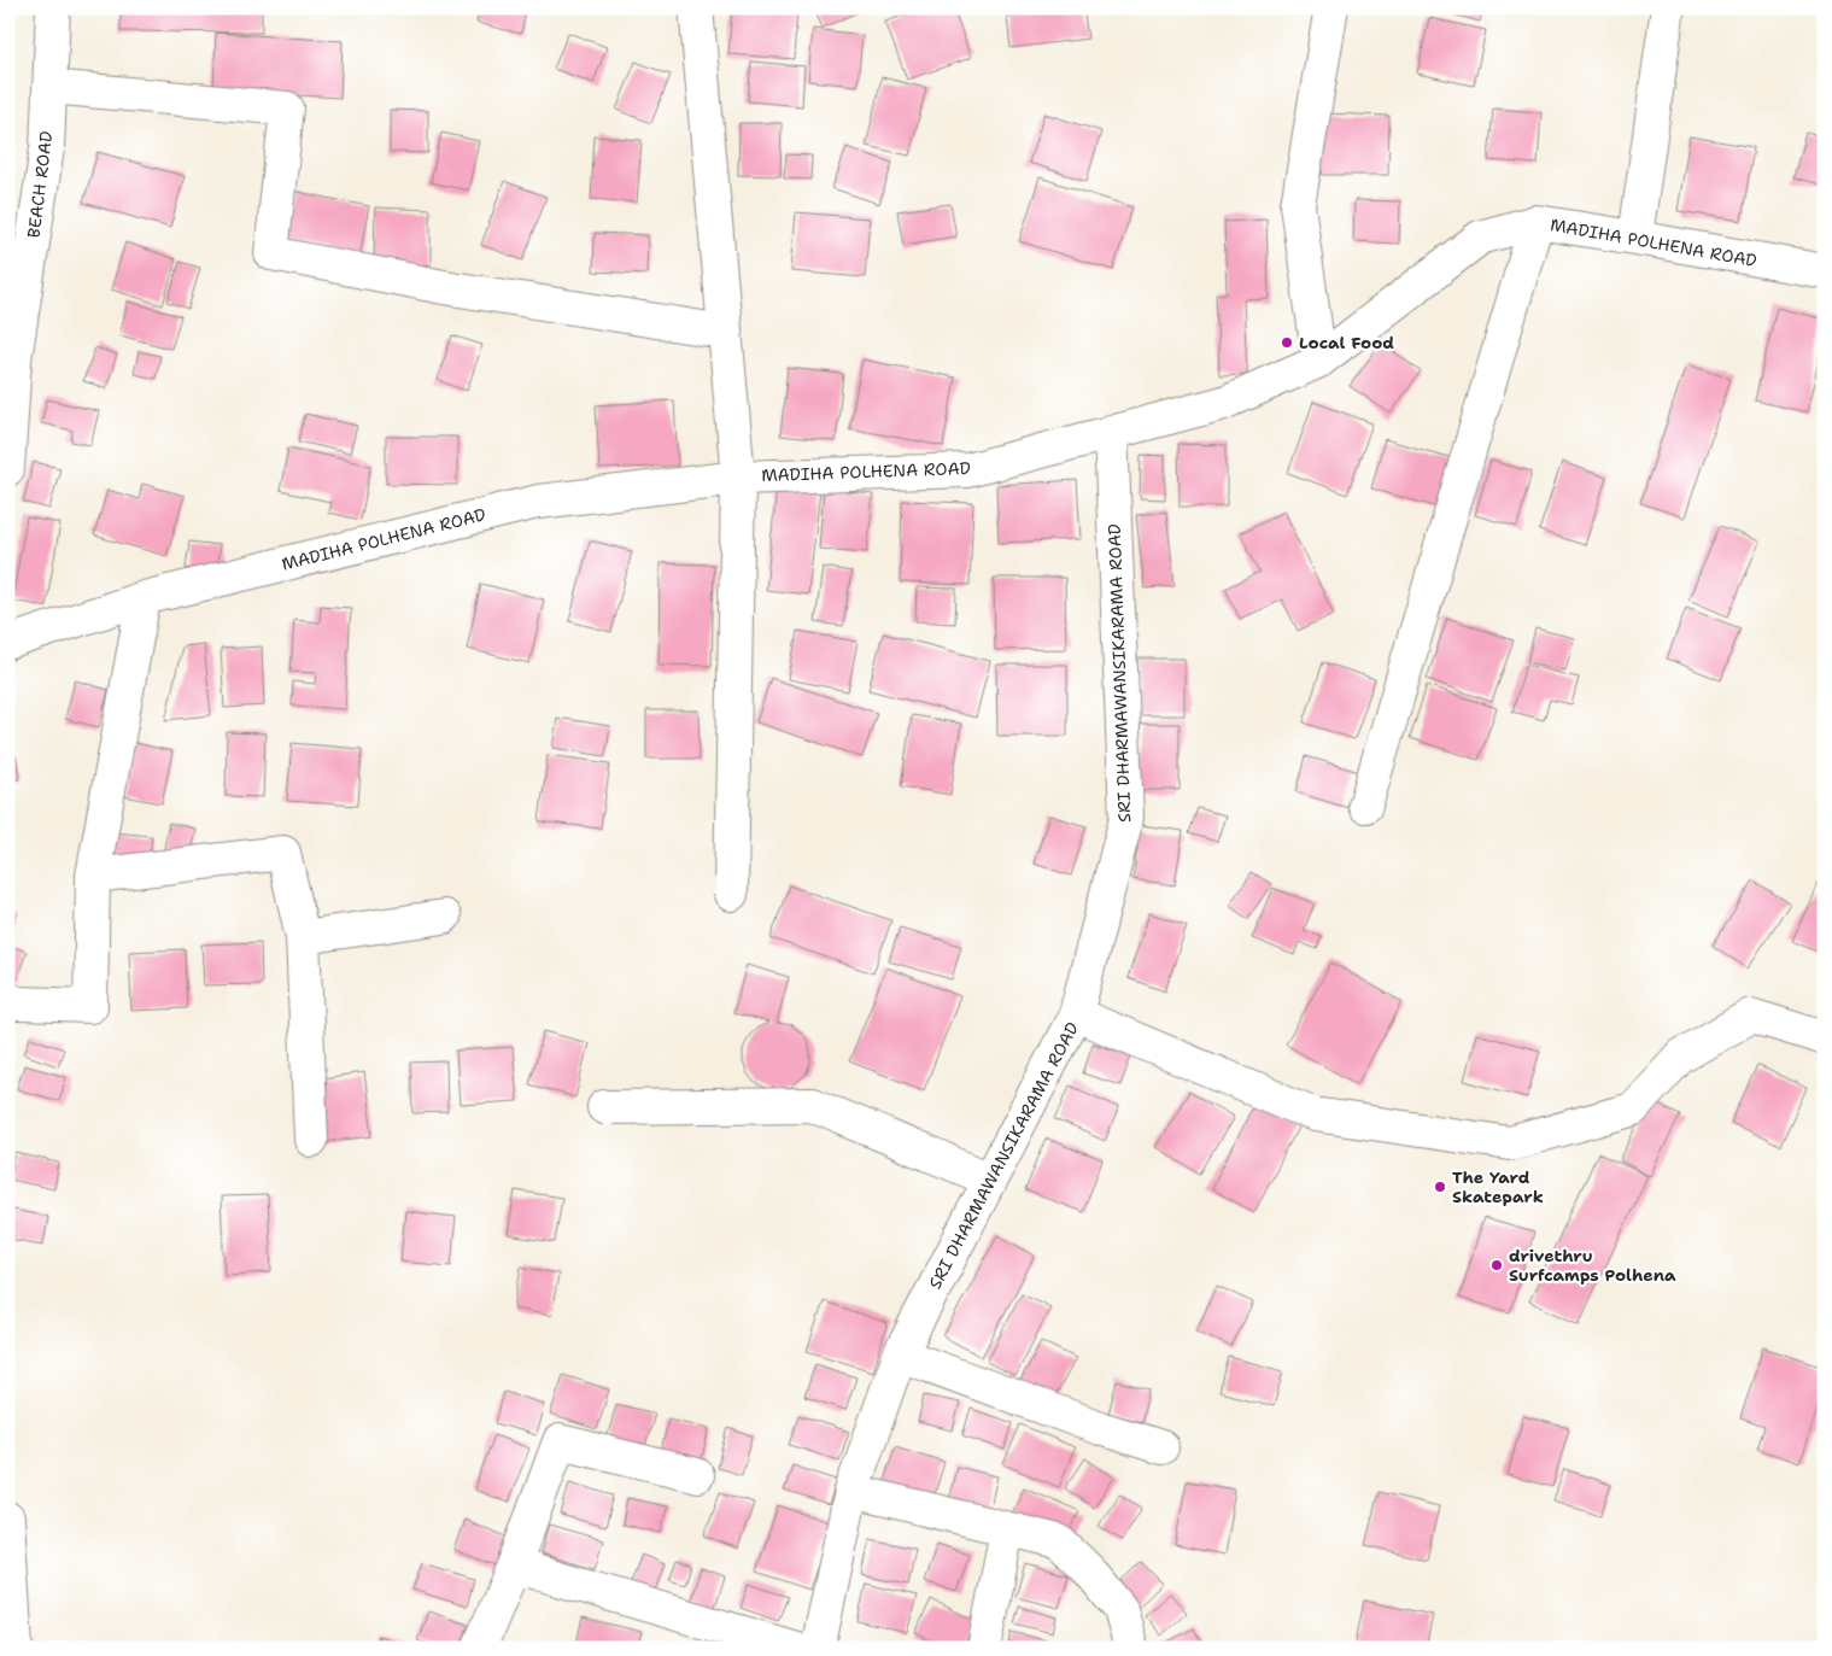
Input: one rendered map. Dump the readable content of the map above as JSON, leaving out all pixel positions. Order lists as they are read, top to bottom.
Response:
{
  "streets": {
    "street": ["BEACH ROAD", "MADIHA POLHENA ROAD", "SRI DHARMAWANSIKARAMA ROAD"]
  },
  "crossings": [
    ["MADIHA POLHENA ROAD", "SRI DHARMAWANSIKARAMA ROAD"]
  ],
  "places": ["Local Food", "The Yard Skatepark", "drivethru Surfcamps Polhena"]
}
